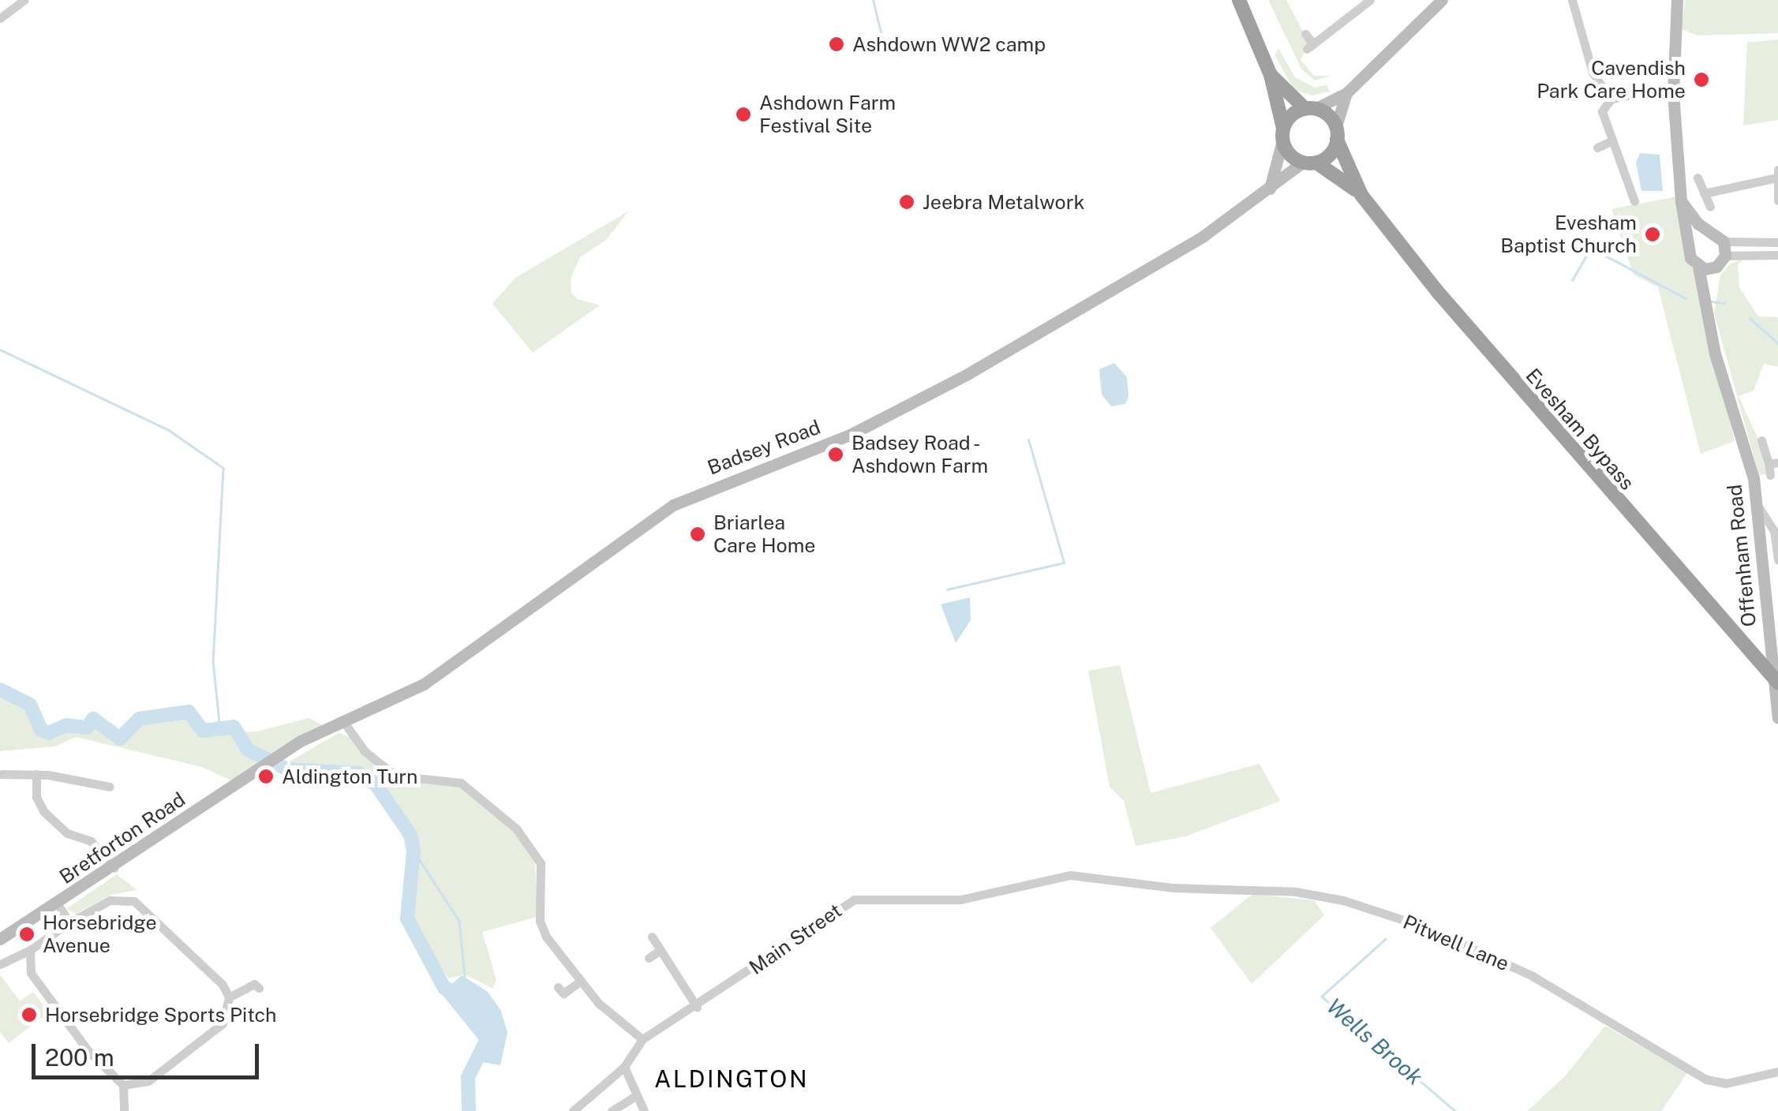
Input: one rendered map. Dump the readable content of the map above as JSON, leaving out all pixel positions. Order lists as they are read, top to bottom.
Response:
{
  "streets": {
    "highway": ["Evesham Bypass"],
    "main road": ["Badsey Road", "Offenham Road", "Bretforton Road"],
    "street": ["Main Street", "Pitwell Lane"]
  },
  "crossings": [
    ["Evesham Bypass", "Badsey Road"],
    ["Badsey Road", "Bretforton Road"],
    ["Main Street", "Pitwell Lane"]
  ],
  "districts": ["ALDINGTON"],
  "water": ["Wells Brook"],
  "places": [
    "Ashdown WW2 camp",
    "Cavendish Park Care Home",
    "Ashdown Farm Festival Site",
    "Jeebra Metalwork",
    "Evesham Baptist Church",
    "Badsey Road - Ashdown Farm",
    "Briarlea Care Home",
    "Aldington Turn",
    "Horsebridge Avenue",
    "Horsebridge Sports Pitch"
  ],
  "scale_bar": "200 m"
}
